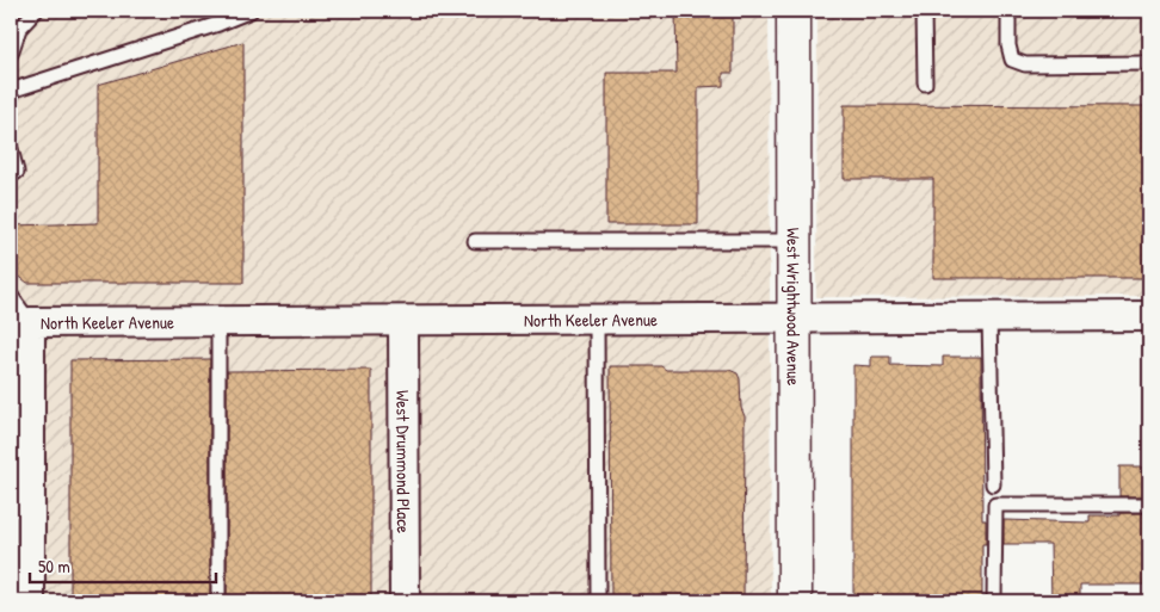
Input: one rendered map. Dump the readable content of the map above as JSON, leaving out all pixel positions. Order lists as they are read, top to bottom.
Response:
{
  "streets": {
    "street": ["West Wrightwood Avenue", "North Keeler Avenue", "West Drummond Place"]
  },
  "crossings": [
    ["West Wrightwood Avenue", "North Keeler Avenue"],
    ["North Keeler Avenue", "West Drummond Place"]
  ],
  "scale_bar": "50 m"
}
